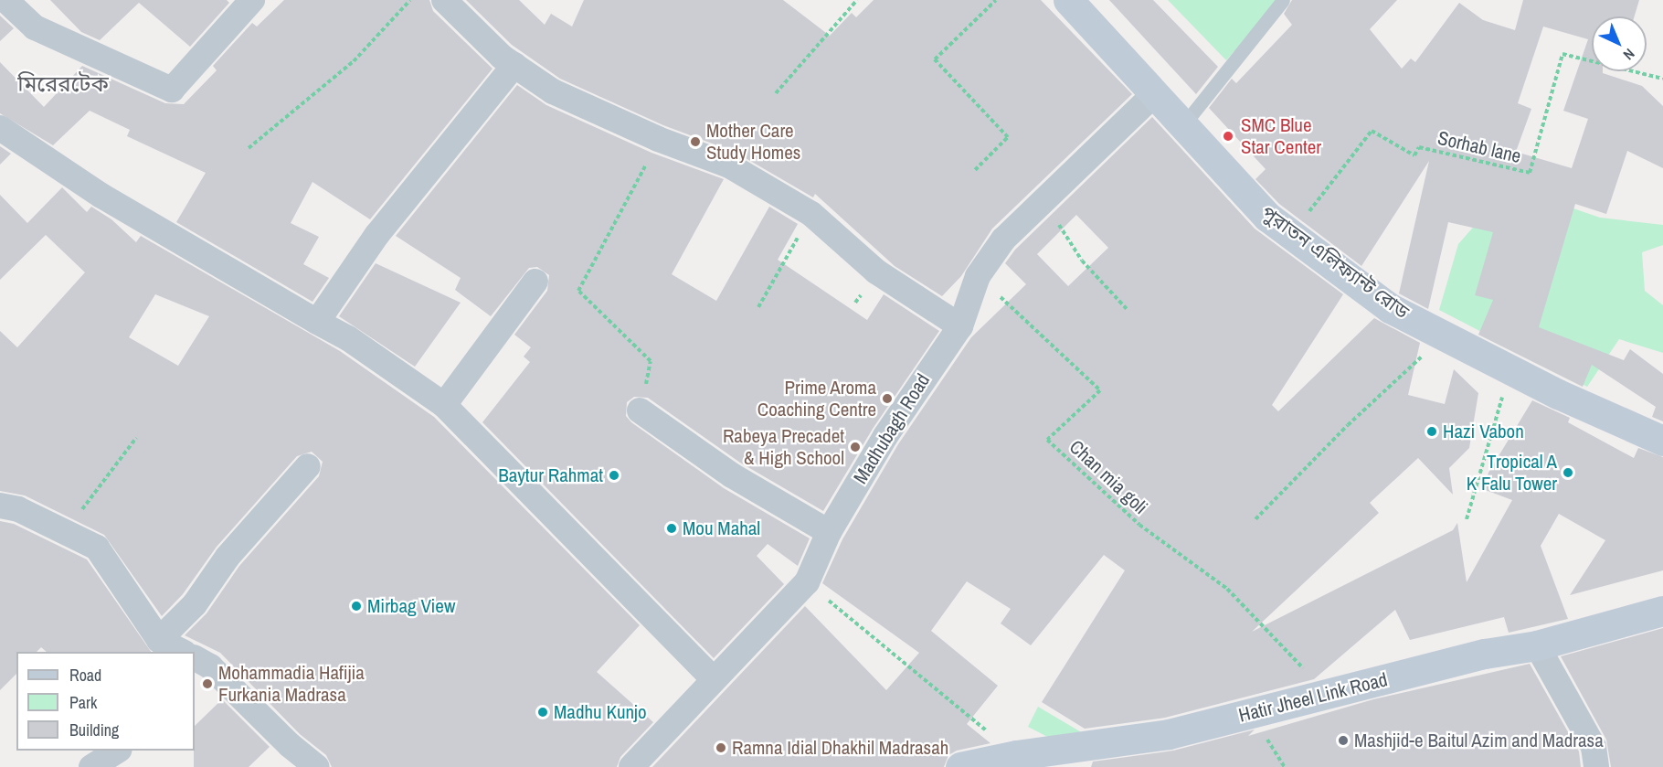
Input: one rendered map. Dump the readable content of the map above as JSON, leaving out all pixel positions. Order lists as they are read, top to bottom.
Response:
{
  "streets": {
    "street": ["পুরাতন এলিফ্যান্ট রোড", "Madhubagh Road", "Hatir Jheel Link Road"],
    "path": ["Sorhab lane", "Chan mia goli"]
  },
  "crossings": [
    ["Sorhab lane", "পুরাতন এলিফ্যান্ট রোড"],
    ["পুরাতন এলিফ্যান্ট রোড", "Madhubagh Road"],
    ["Madhubagh Road", "Chan mia goli"],
    ["Chan mia goli", "Hatir Jheel Link Road"]
  ],
  "districts": ["মিরেরটেক"],
  "places": [
    "SMC Blue Star Center",
    "Mother Care Study Homes",
    "Prime Aroma Coaching Centre",
    "Hazi Vabon",
    "Rabeya Precadet & High School",
    "Tropical A K Falu Tower",
    "Baytur Rahmat",
    "Mou Mahal",
    "Mirbag View",
    "Mohammadia Hafijia Furkania Madrasa",
    "Madhu Kunjo",
    "Mashjid-e Baitul Azim and Madrasa",
    "Ramna Idial Dhakhil Madrasah"
  ],
  "legend": ["Road", "Park", "Building"],
  "north": "bottom right"
}
